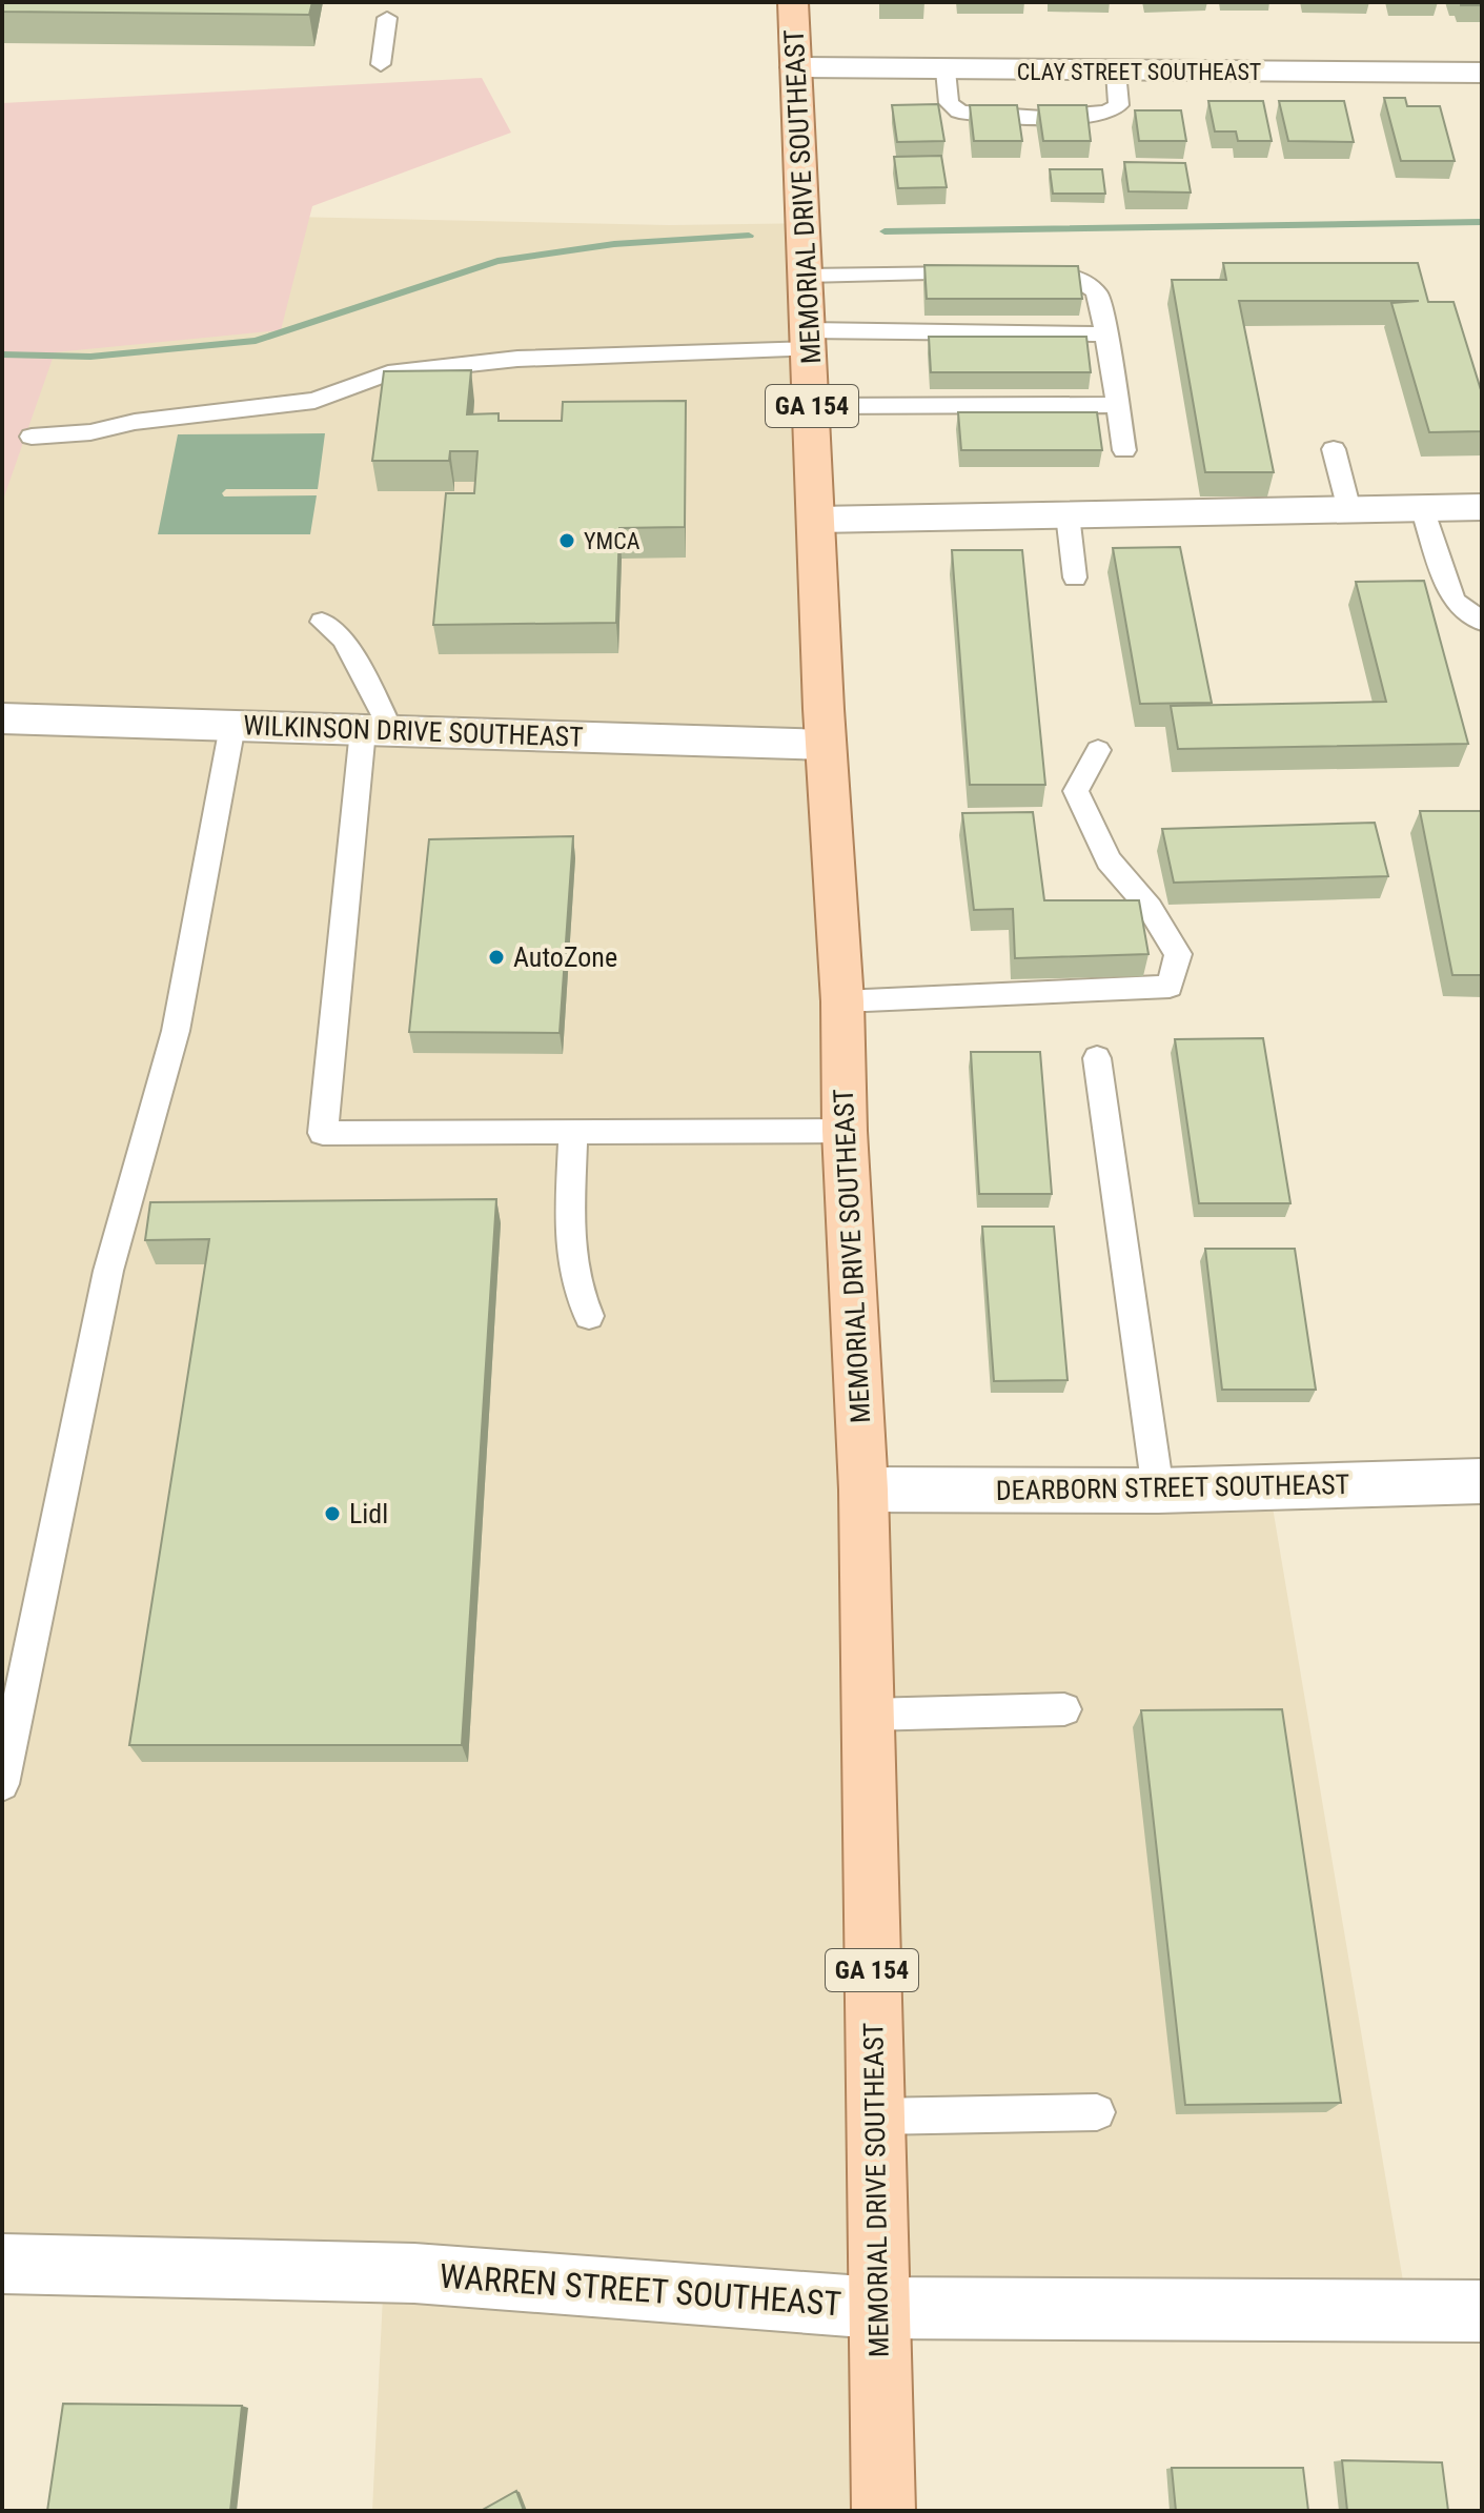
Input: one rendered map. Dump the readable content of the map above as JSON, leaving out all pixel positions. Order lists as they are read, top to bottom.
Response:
{
  "streets": {
    "main road": ["MEMORIAL DRIVE SOUTHEAST", "GA 154"],
    "street": [
      "CLAY STREET SOUTHEAST",
      "WILKINSON DRIVE SOUTHEAST",
      "DEARBORN STREET SOUTHEAST",
      "WARREN STREET SOUTHEAST"
    ]
  },
  "crossings": [
    ["CLAY STREET SOUTHEAST", "MEMORIAL DRIVE SOUTHEAST"],
    ["MEMORIAL DRIVE SOUTHEAST", "WILKINSON DRIVE SOUTHEAST"],
    ["MEMORIAL DRIVE SOUTHEAST", "DEARBORN STREET SOUTHEAST"],
    ["MEMORIAL DRIVE SOUTHEAST", "WARREN STREET SOUTHEAST"]
  ],
  "places": ["YMCA", "AutoZone", "Lidl"]
}
